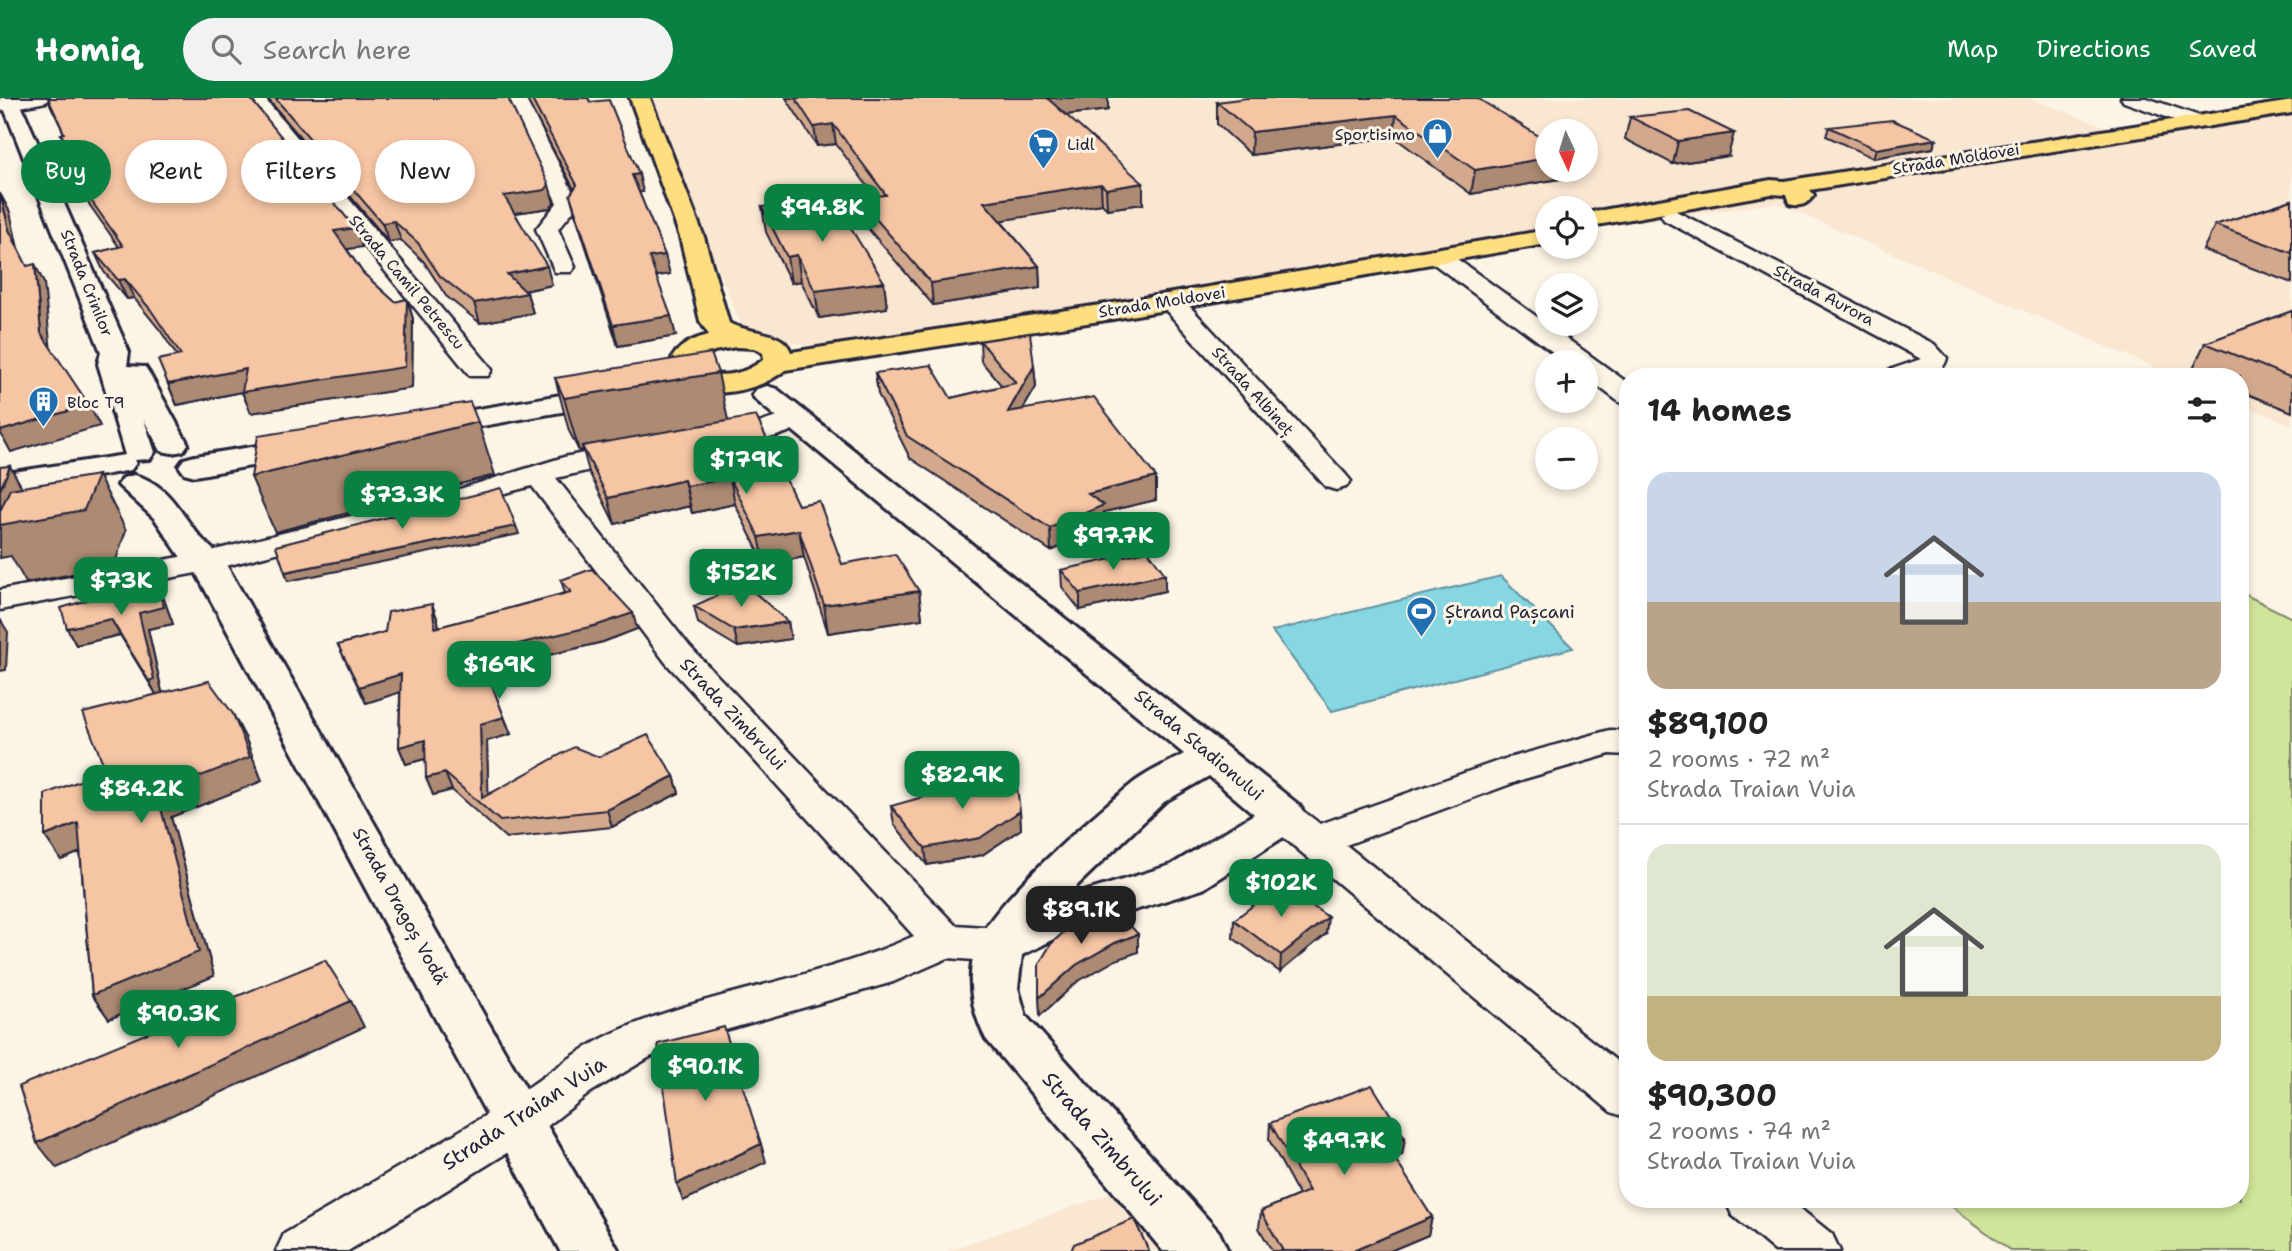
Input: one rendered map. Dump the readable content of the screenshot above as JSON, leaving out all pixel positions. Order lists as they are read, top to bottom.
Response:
{
  "streets": {
    "main road": [
      "Strada Moldovei",
      "Strada Crinilor",
      "Strada Zimbrului",
      "Strada Stadionului",
      "Strada Dragoș Vodă",
      "Strada Traian Vuia"
    ],
    "street": ["Strada Camil Petrescu", "Strada Aurora", "Strada Albineț"]
  },
  "crossings": [
    ["Strada Moldovei", "Strada Aurora"],
    ["Strada Moldovei", "Strada Albineț"],
    ["Strada Moldovei", "Strada Stadionului"],
    ["Strada Crinilor", "Strada Dragoș Vodă"],
    ["Strada Zimbrului", "Strada Traian Vuia"],
    ["Strada Stadionului", "Strada Traian Vuia"],
    ["Strada Dragoș Vodă", "Strada Traian Vuia"]
  ],
  "places": {
    "shop": ["Sportisimo"],
    "supermarket": ["Lidl"],
    "building": ["Bloc T9"],
    "sports": ["Ștrand Pașcani"]
  },
  "north": "bottom",
  "page": {
    "header": "Homiq",
    "search": "Search here",
    "nav": ["Map", "Directions", "Saved"],
    "map_buttons": ["+", "−"],
    "chip": [
      "Buy",
      "Rent",
      "Filters",
      "New"
    ],
    "price": [
      "$94.8K",
      "$179K",
      "$73.3K",
      "$97.7K",
      "$152K",
      "$73K",
      "$169K",
      "$82.9K",
      "$84.2K",
      "$102K",
      "$89.1K",
      "$90.3K",
      "$90.1K",
      "$49.7K"
    ],
    "heading": "14 homes",
    "list": [
      {
        "name": "$89,100",
        "note": "2 rooms · 72 m² · Strada Traian Vuia"
      },
      {
        "name": "$90,300",
        "note": "2 rooms · 74 m² · Strada Traian Vuia"
      }
    ]
  }
}
